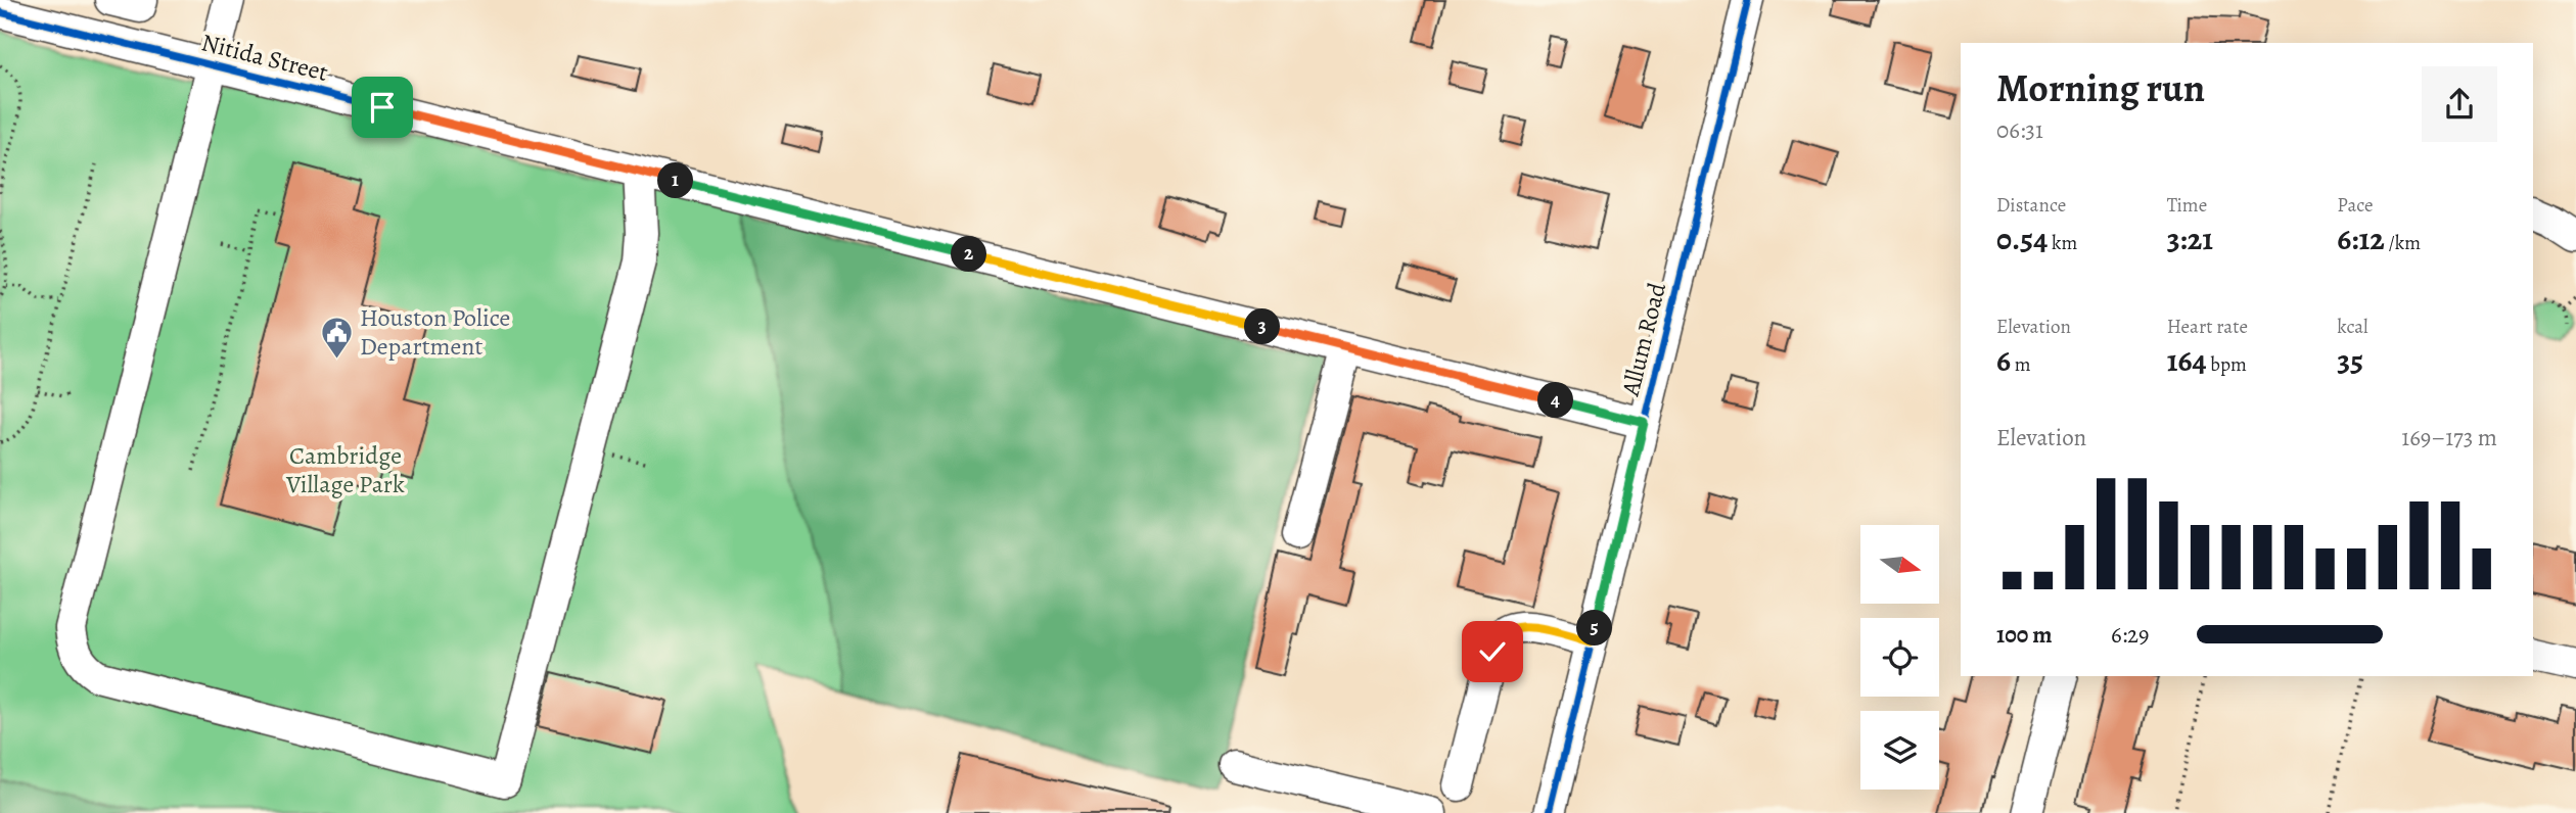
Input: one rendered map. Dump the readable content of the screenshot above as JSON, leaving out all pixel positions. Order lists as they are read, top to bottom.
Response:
{
  "streets": {
    "street": ["Nitida Street", "Allum Road"]
  },
  "crossings": [
    ["Nitida Street", "Allum Road"]
  ],
  "parks": ["Cambridge Village Park"],
  "places": {
    "public building": ["Houston Police Department"]
  },
  "north": "right",
  "page": {
    "heading": ["Morning run", "06:31"],
    "pins": [
      "1",
      "2",
      "3",
      "4",
      "5"
    ],
    "stats": [
      ["Distance", "0.54 km"],
      ["Time", "3:21"],
      ["Pace", "6:12 /km"],
      ["Elevation", "6 m"],
      ["Heart rate", "164 bpm"],
      ["kcal", "35"]
    ],
    "chart": ["Elevation", "169–173 m"],
    "list": [
      {
        "name": "100 m",
        "note": "6:29"
      }
    ]
  }
}
